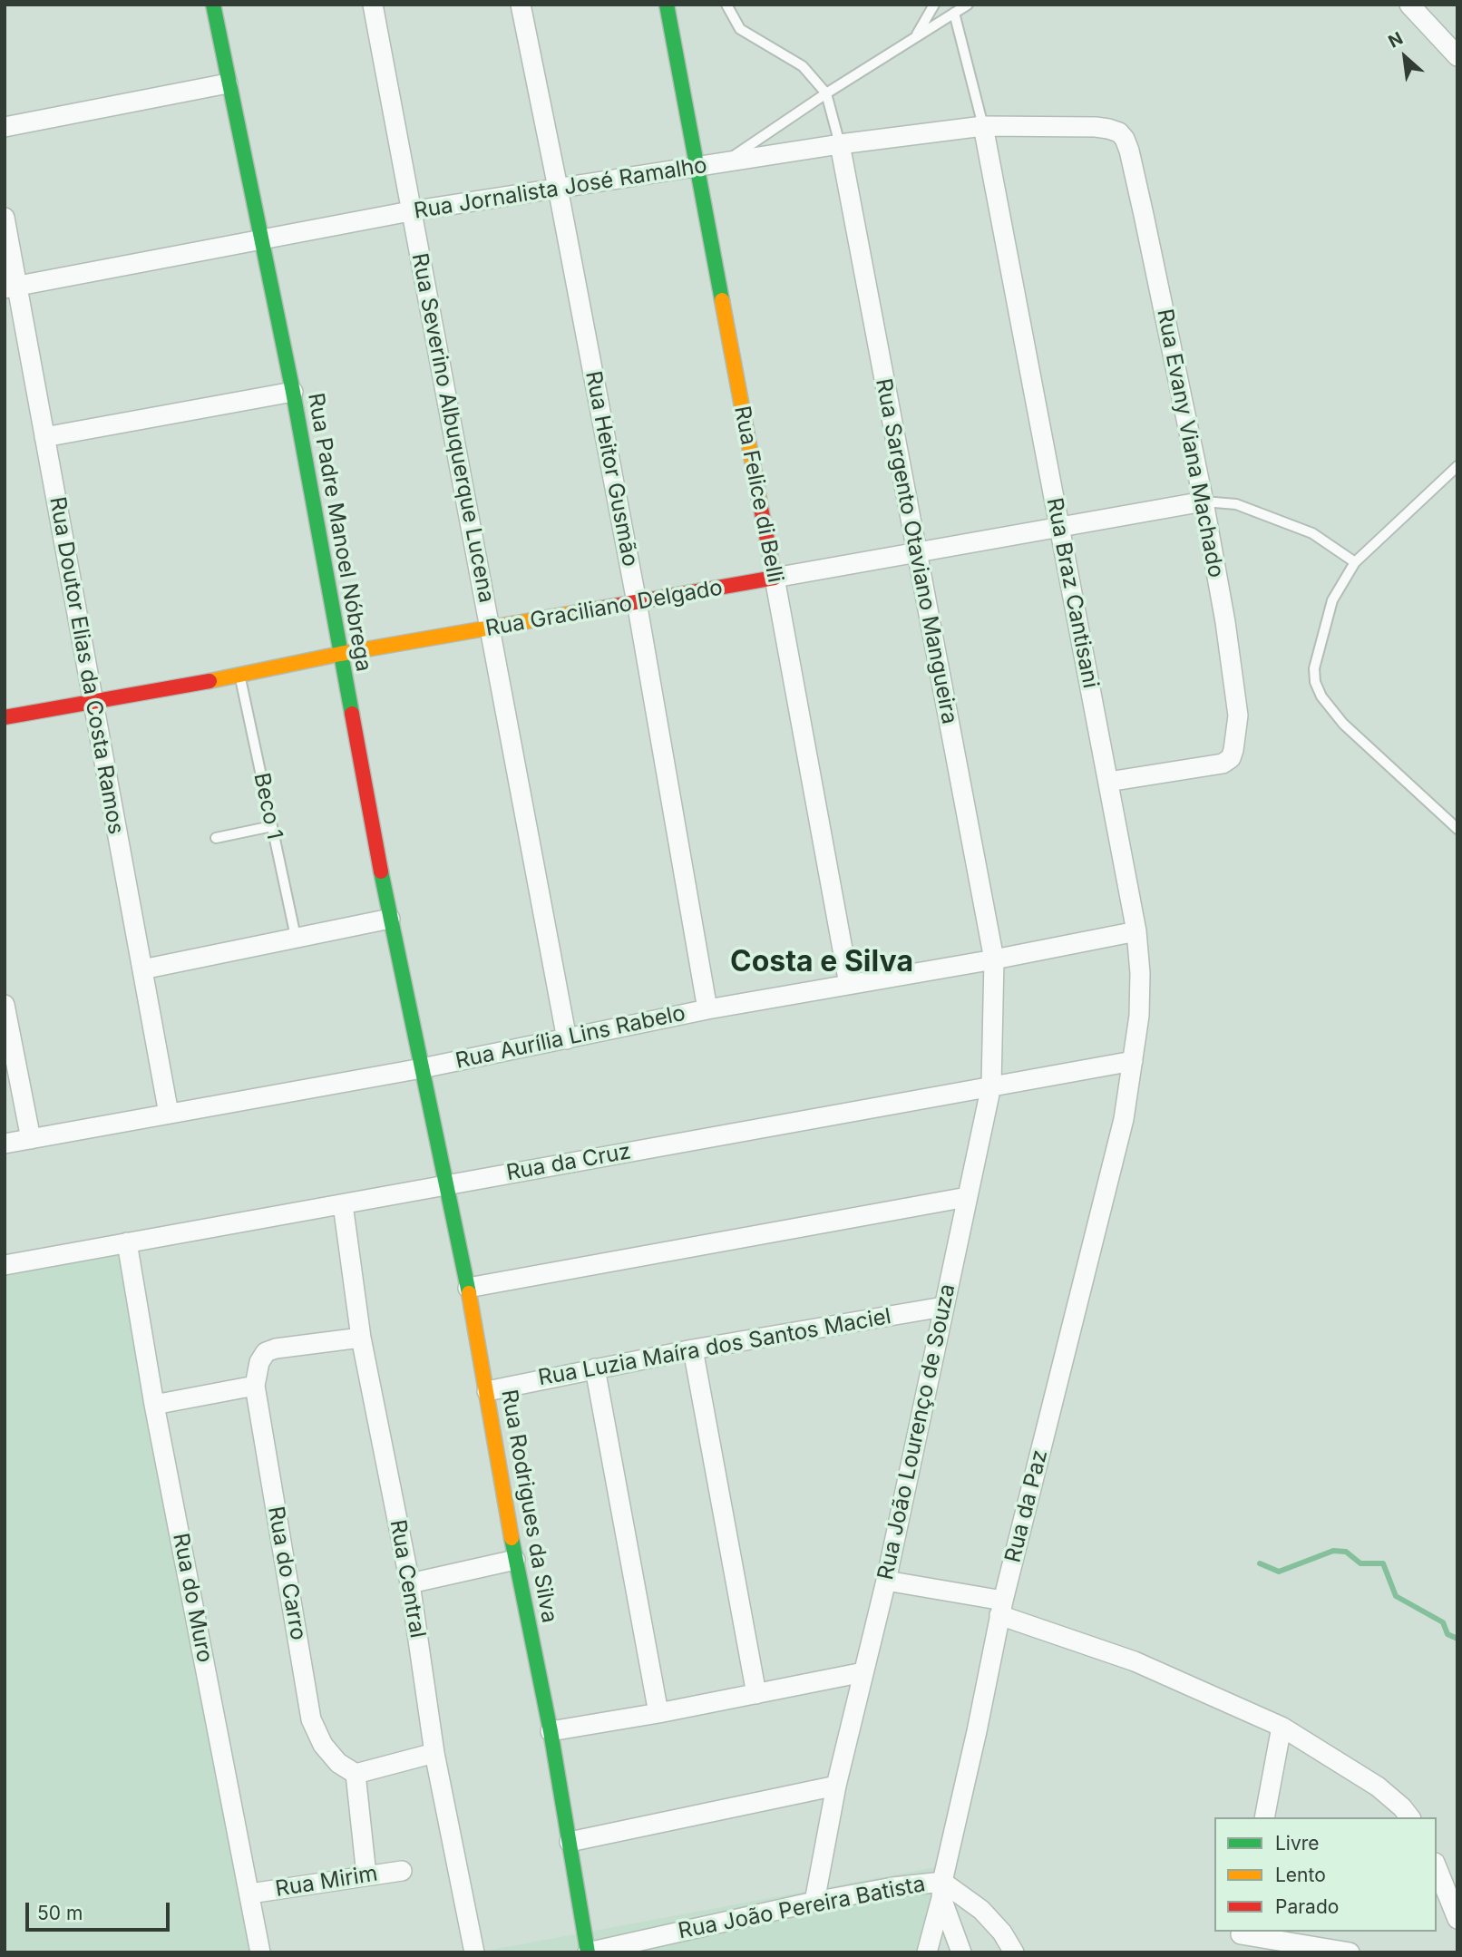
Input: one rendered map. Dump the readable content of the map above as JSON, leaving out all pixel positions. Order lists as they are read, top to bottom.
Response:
{
  "streets": {
    "street": [
      "Rua Jornalista José Ramalho",
      "Rua Severino Albuquerque Lucena",
      "Rua Evany Viana Machado",
      "Rua Heitor Gusmão",
      "Rua Felice di Belli",
      "Rua Padre Manoel Nóbrega",
      "Rua Sargento Otaviano Mangueira",
      "Rua Braz Cantisani",
      "Rua Graciliano Delgado",
      "Rua Doutor Elias da Costa Ramos",
      "Rua Aurília Lins Rabelo",
      "Rua da Cruz",
      "Rua Luzia Maíra dos Santos Maciel",
      "Rua João Lourenço de Souza",
      "Rua Rodrigues da Silva",
      "Rua da Paz",
      "Rua do Carro",
      "Rua Central",
      "Rua do Muro",
      "Rua Mirim",
      "Rua João Pereira Batista"
    ],
    "lane": ["Beco 1"]
  },
  "crossings": [
    ["Rua Jornalista José Ramalho", "Rua Severino Albuquerque Lucena"],
    ["Rua Jornalista José Ramalho", "Rua Evany Viana Machado"],
    ["Rua Jornalista José Ramalho", "Rua Heitor Gusmão"],
    ["Rua Jornalista José Ramalho", "Rua Felice di Belli"],
    ["Rua Jornalista José Ramalho", "Rua Padre Manoel Nóbrega"],
    ["Rua Jornalista José Ramalho", "Rua Sargento Otaviano Mangueira"],
    ["Rua Jornalista José Ramalho", "Rua Braz Cantisani"],
    ["Rua Jornalista José Ramalho", "Rua Doutor Elias da Costa Ramos"],
    ["Rua Severino Albuquerque Lucena", "Rua Graciliano Delgado"],
    ["Rua Severino Albuquerque Lucena", "Rua Aurília Lins Rabelo"],
    ["Rua Evany Viana Machado", "Rua Braz Cantisani"],
    ["Rua Evany Viana Machado", "Rua Graciliano Delgado"],
    ["Rua Heitor Gusmão", "Rua Graciliano Delgado"],
    ["Rua Heitor Gusmão", "Rua Aurília Lins Rabelo"],
    ["Rua Felice di Belli", "Rua Graciliano Delgado"],
    ["Rua Felice di Belli", "Rua Aurília Lins Rabelo"],
    ["Rua Padre Manoel Nóbrega", "Rua Graciliano Delgado"],
    ["Rua Padre Manoel Nóbrega", "Rua Aurília Lins Rabelo"],
    ["Rua Padre Manoel Nóbrega", "Rua Rodrigues da Silva"],
    ["Rua Sargento Otaviano Mangueira", "Rua Graciliano Delgado"],
    ["Rua Sargento Otaviano Mangueira", "Rua Aurília Lins Rabelo"],
    ["Rua Sargento Otaviano Mangueira", "Rua João Lourenço de Souza"],
    ["Rua Braz Cantisani", "Rua Graciliano Delgado"],
    ["Rua Braz Cantisani", "Rua Aurília Lins Rabelo"],
    ["Rua Braz Cantisani", "Rua da Cruz"],
    ["Rua Braz Cantisani", "Rua da Paz"],
    ["Rua Graciliano Delgado", "Rua Doutor Elias da Costa Ramos"],
    ["Rua Graciliano Delgado", "Beco 1"],
    ["Rua Doutor Elias da Costa Ramos", "Rua Aurília Lins Rabelo"],
    ["Rua Aurília Lins Rabelo", "Rua João Lourenço de Souza"],
    ["Rua Aurília Lins Rabelo", "Rua Rodrigues da Silva"],
    ["Rua da Cruz", "Rua João Lourenço de Souza"],
    ["Rua da Cruz", "Rua Rodrigues da Silva"],
    ["Rua da Cruz", "Rua da Paz"],
    ["Rua da Cruz", "Rua Central"],
    ["Rua da Cruz", "Rua do Muro"],
    ["Rua Luzia Maíra dos Santos Maciel", "Rua João Lourenço de Souza"],
    ["Rua Luzia Maíra dos Santos Maciel", "Rua Rodrigues da Silva"],
    ["Rua João Lourenço de Souza", "Rua João Pereira Batista"],
    ["Rua Rodrigues da Silva", "Rua João Pereira Batista"],
    ["Rua da Paz", "Rua João Pereira Batista"],
    ["Rua do Carro", "Rua Central"],
    ["Rua do Muro", "Rua Mirim"]
  ],
  "districts": ["Costa e Silva"],
  "legend": ["Livre", "Lento", "Parado"],
  "scale_bar": "50 m",
  "north": "top left"
}
